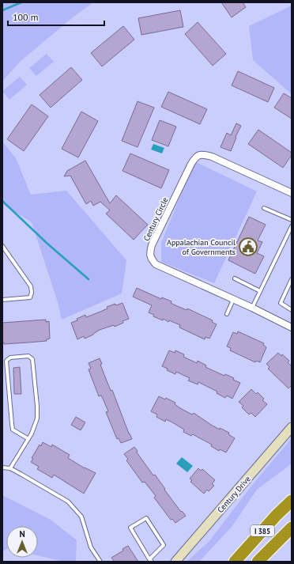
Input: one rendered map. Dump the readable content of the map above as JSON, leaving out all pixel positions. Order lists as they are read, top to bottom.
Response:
{
  "streets": {
    "highway": ["I 385"],
    "street": ["Century Circle", "Century Drive"]
  },
  "places": {
    "public building": ["Appalachian Council of Governments"]
  },
  "scale_bar": "100 m",
  "north": "top"
}
